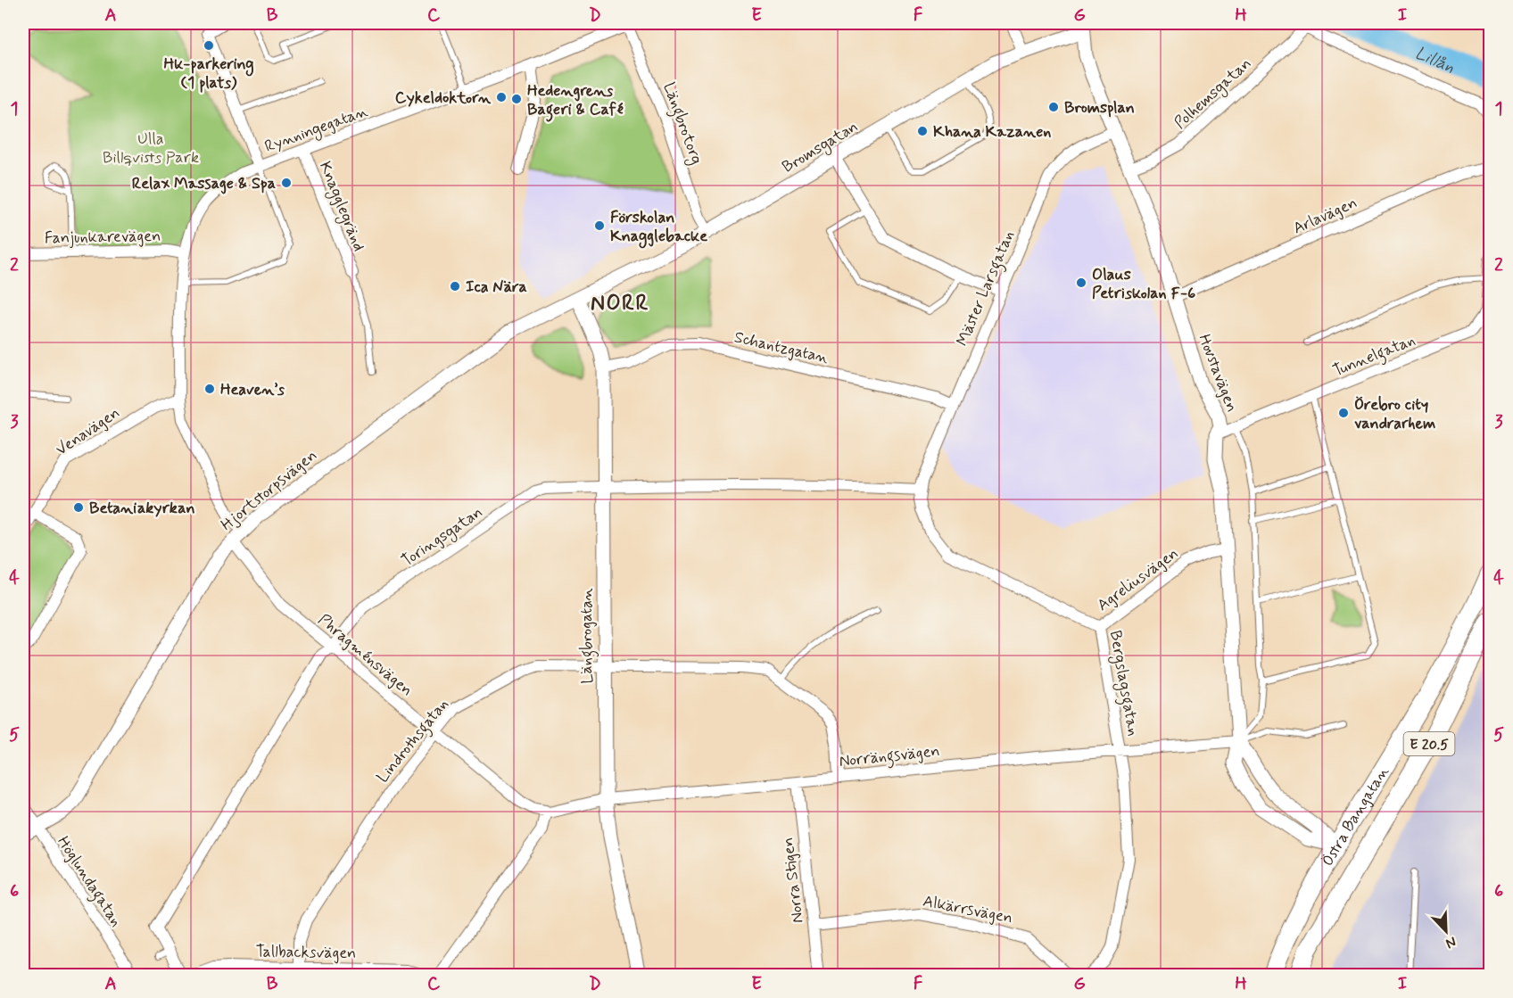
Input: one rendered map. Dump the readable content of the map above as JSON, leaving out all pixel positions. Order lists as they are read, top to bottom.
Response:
{
  "streets": {
    "main road": ["E 20.5", "Östra Bangatan"],
    "street": [
      "Polhemsgatan",
      "Längbrotorg",
      "Rynningegatan",
      "Bromsgatan",
      "Knagglegränd",
      "Arlavägen",
      "Fanjunkarevägen",
      "Mäster Larsgatan",
      "Schantzgatan",
      "Tunnelgatan",
      "Hovstavägen",
      "Venavägen",
      "Hjortstorpsvägen",
      "Toringsgatan",
      "Agreliusvägen",
      "Längbrogatan",
      "Phragménsvägen",
      "Bergslagsgatan",
      "Lindrothsgatan",
      "Norrängsvägen",
      "Norra Stigen",
      "Höglundagatan",
      "Alkärrsvägen",
      "Tallbacksvägen"
    ]
  },
  "crossings": [
    ["Polhemsgatan", "Hovstavägen"],
    ["Längbrotorg", "Rynningegatan"],
    ["Längbrotorg", "Bromsgatan"],
    ["Rynningegatan", "Knagglegränd"],
    ["Rynningegatan", "Fanjunkarevägen"],
    ["Rynningegatan", "Venavägen"],
    ["Bromsgatan", "Hovstavägen"],
    ["Bromsgatan", "Hjortstorpsvägen"],
    ["Bromsgatan", "Längbrogatan"],
    ["Arlavägen", "Hovstavägen"],
    ["Mäster Larsgatan", "Schantzgatan"],
    ["Mäster Larsgatan", "Hovstavägen"],
    ["Mäster Larsgatan", "Toringsgatan"],
    ["Mäster Larsgatan", "Bergslagsgatan"],
    ["Schantzgatan", "Längbrogatan"],
    ["Tunnelgatan", "Hovstavägen"],
    ["Hovstavägen", "Agreliusvägen"],
    ["Hovstavägen", "Norrängsvägen"],
    ["Hovstavägen", "Östra Bangatan"],
    ["Hjortstorpsvägen", "Längbrogatan"],
    ["Hjortstorpsvägen", "Phragménsvägen"],
    ["Hjortstorpsvägen", "Höglundagatan"],
    ["Toringsgatan", "Längbrogatan"],
    ["Toringsgatan", "Phragménsvägen"],
    ["Toringsgatan", "Bergslagsgatan"],
    ["Agreliusvägen", "Bergslagsgatan"],
    ["Längbrogatan", "Lindrothsgatan"],
    ["Längbrogatan", "Norrängsvägen"],
    ["Phragménsvägen", "Lindrothsgatan"],
    ["Phragménsvägen", "Norrängsvägen"],
    ["Bergslagsgatan", "Norrängsvägen"],
    ["Lindrothsgatan", "Norrängsvägen"],
    ["Lindrothsgatan", "Tallbacksvägen"],
    ["Norrängsvägen", "Norra Stigen"],
    ["Norra Stigen", "Alkärrsvägen"]
  ],
  "districts": ["NORR"],
  "water": ["Lillån"],
  "parks": ["Ulla Billqvists Park"],
  "places": [
    "Hk-parkering (1 plats)",
    "Cykeldoktorn",
    "Hedengrens Bageri & Café",
    "Bromsplan",
    "Khana Kazanen",
    "Relax Massage & Spa",
    "Förskolan Knagglebacke",
    "Olaus Petriskolan F-6",
    "Ica Nära",
    "Heaven’s",
    "Örebro city vandrarhem",
    "Betaniakyrkan"
  ],
  "north": "bottom right",
  "grid": {
    "columns": [
      "A",
      "B",
      "C",
      "D",
      "E",
      "F",
      "G",
      "H",
      "I"
    ],
    "rows": [
      "1",
      "2",
      "3",
      "4",
      "5",
      "6"
    ]
  }
}
